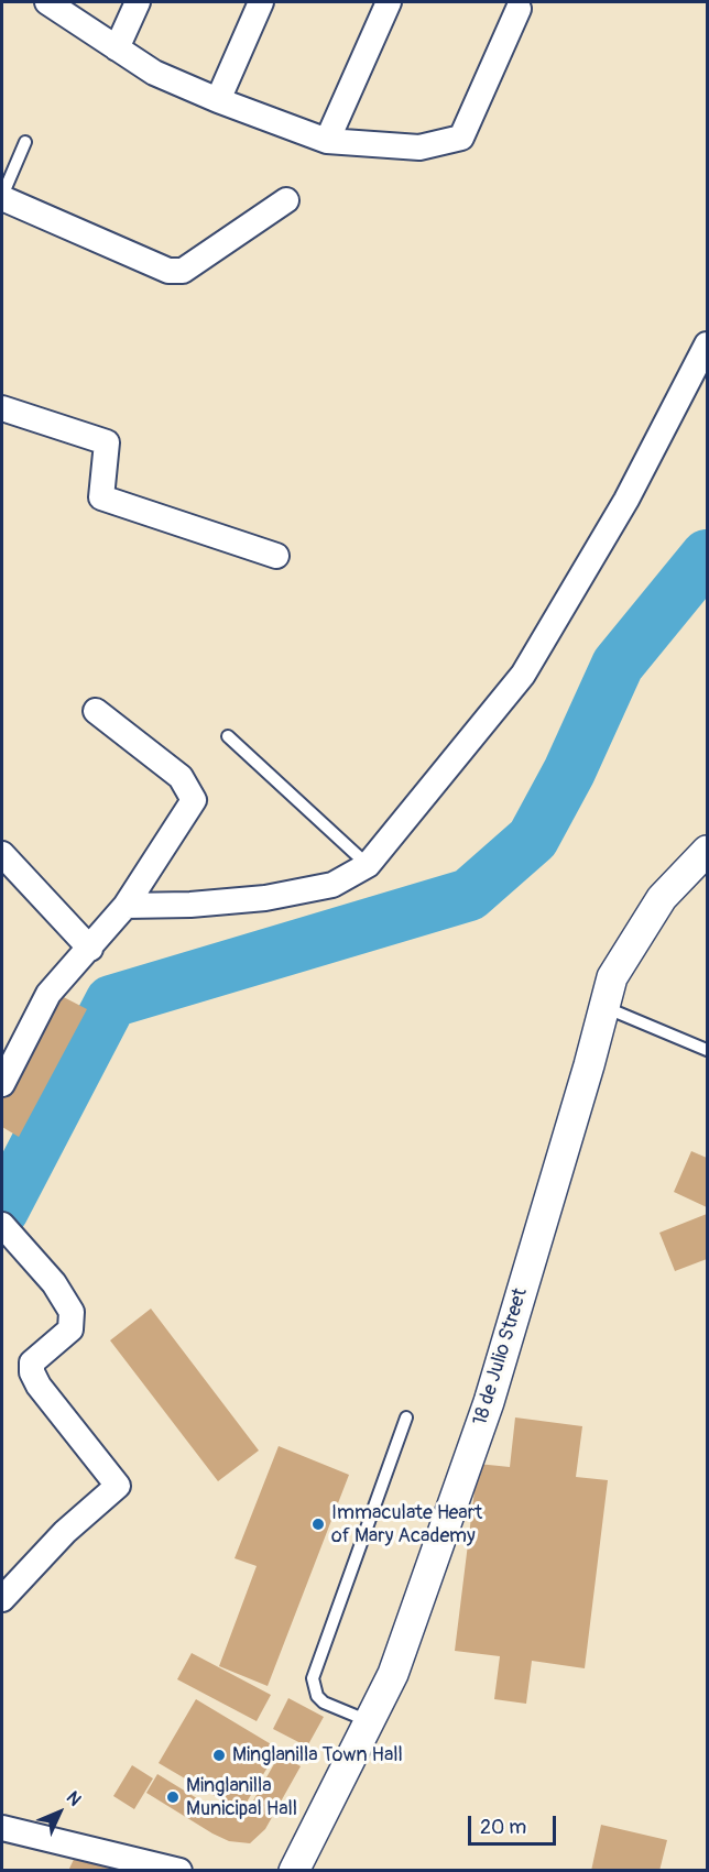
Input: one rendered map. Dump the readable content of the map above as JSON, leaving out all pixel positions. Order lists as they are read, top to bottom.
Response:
{
  "streets": {
    "street": ["18 de Julio Street"]
  },
  "places": ["Immaculate Heart of Mary Academy", "Minglanilla Town Hall", "Minglanilla Municipal Hall"],
  "scale_bar": "20 m",
  "north": "top right"
}
